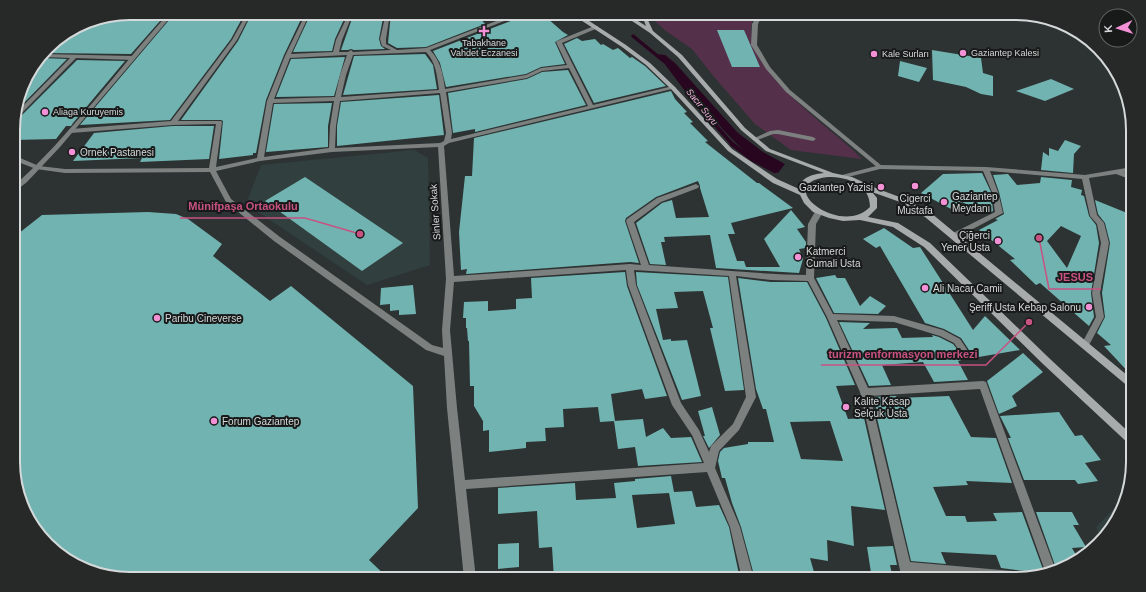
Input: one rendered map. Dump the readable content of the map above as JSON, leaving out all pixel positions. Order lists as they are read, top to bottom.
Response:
{
  "streets": {
    "street": ["Sinler Sokak"]
  },
  "water": ["Sacır Suyu"],
  "places": {
    "health": ["Tabakhane Vahdet Eczanesi"],
    "other": [
      "Gaziantep Kalesi",
      "Kale Surları",
      "Aliaga Kuruyemis",
      "Ornek Pastanesi",
      "Cigerci Mustafa",
      "Gaziantep Yazisi",
      "Gaziantep Meydanı",
      "Münifpaşa Ortaokulu",
      "JESUS",
      "Çiğerci Yener Usta",
      "Katmerci Cumali Usta",
      "Ali Nacar Camii",
      "Şeriff Usta Kebap Salonu",
      "Paribu Cineverse",
      "turizm enformasyon merkezi",
      "Kalite Kasap Selçuk Usta",
      "Forum Gaziantep"
    ]
  },
  "north": "left"
}
